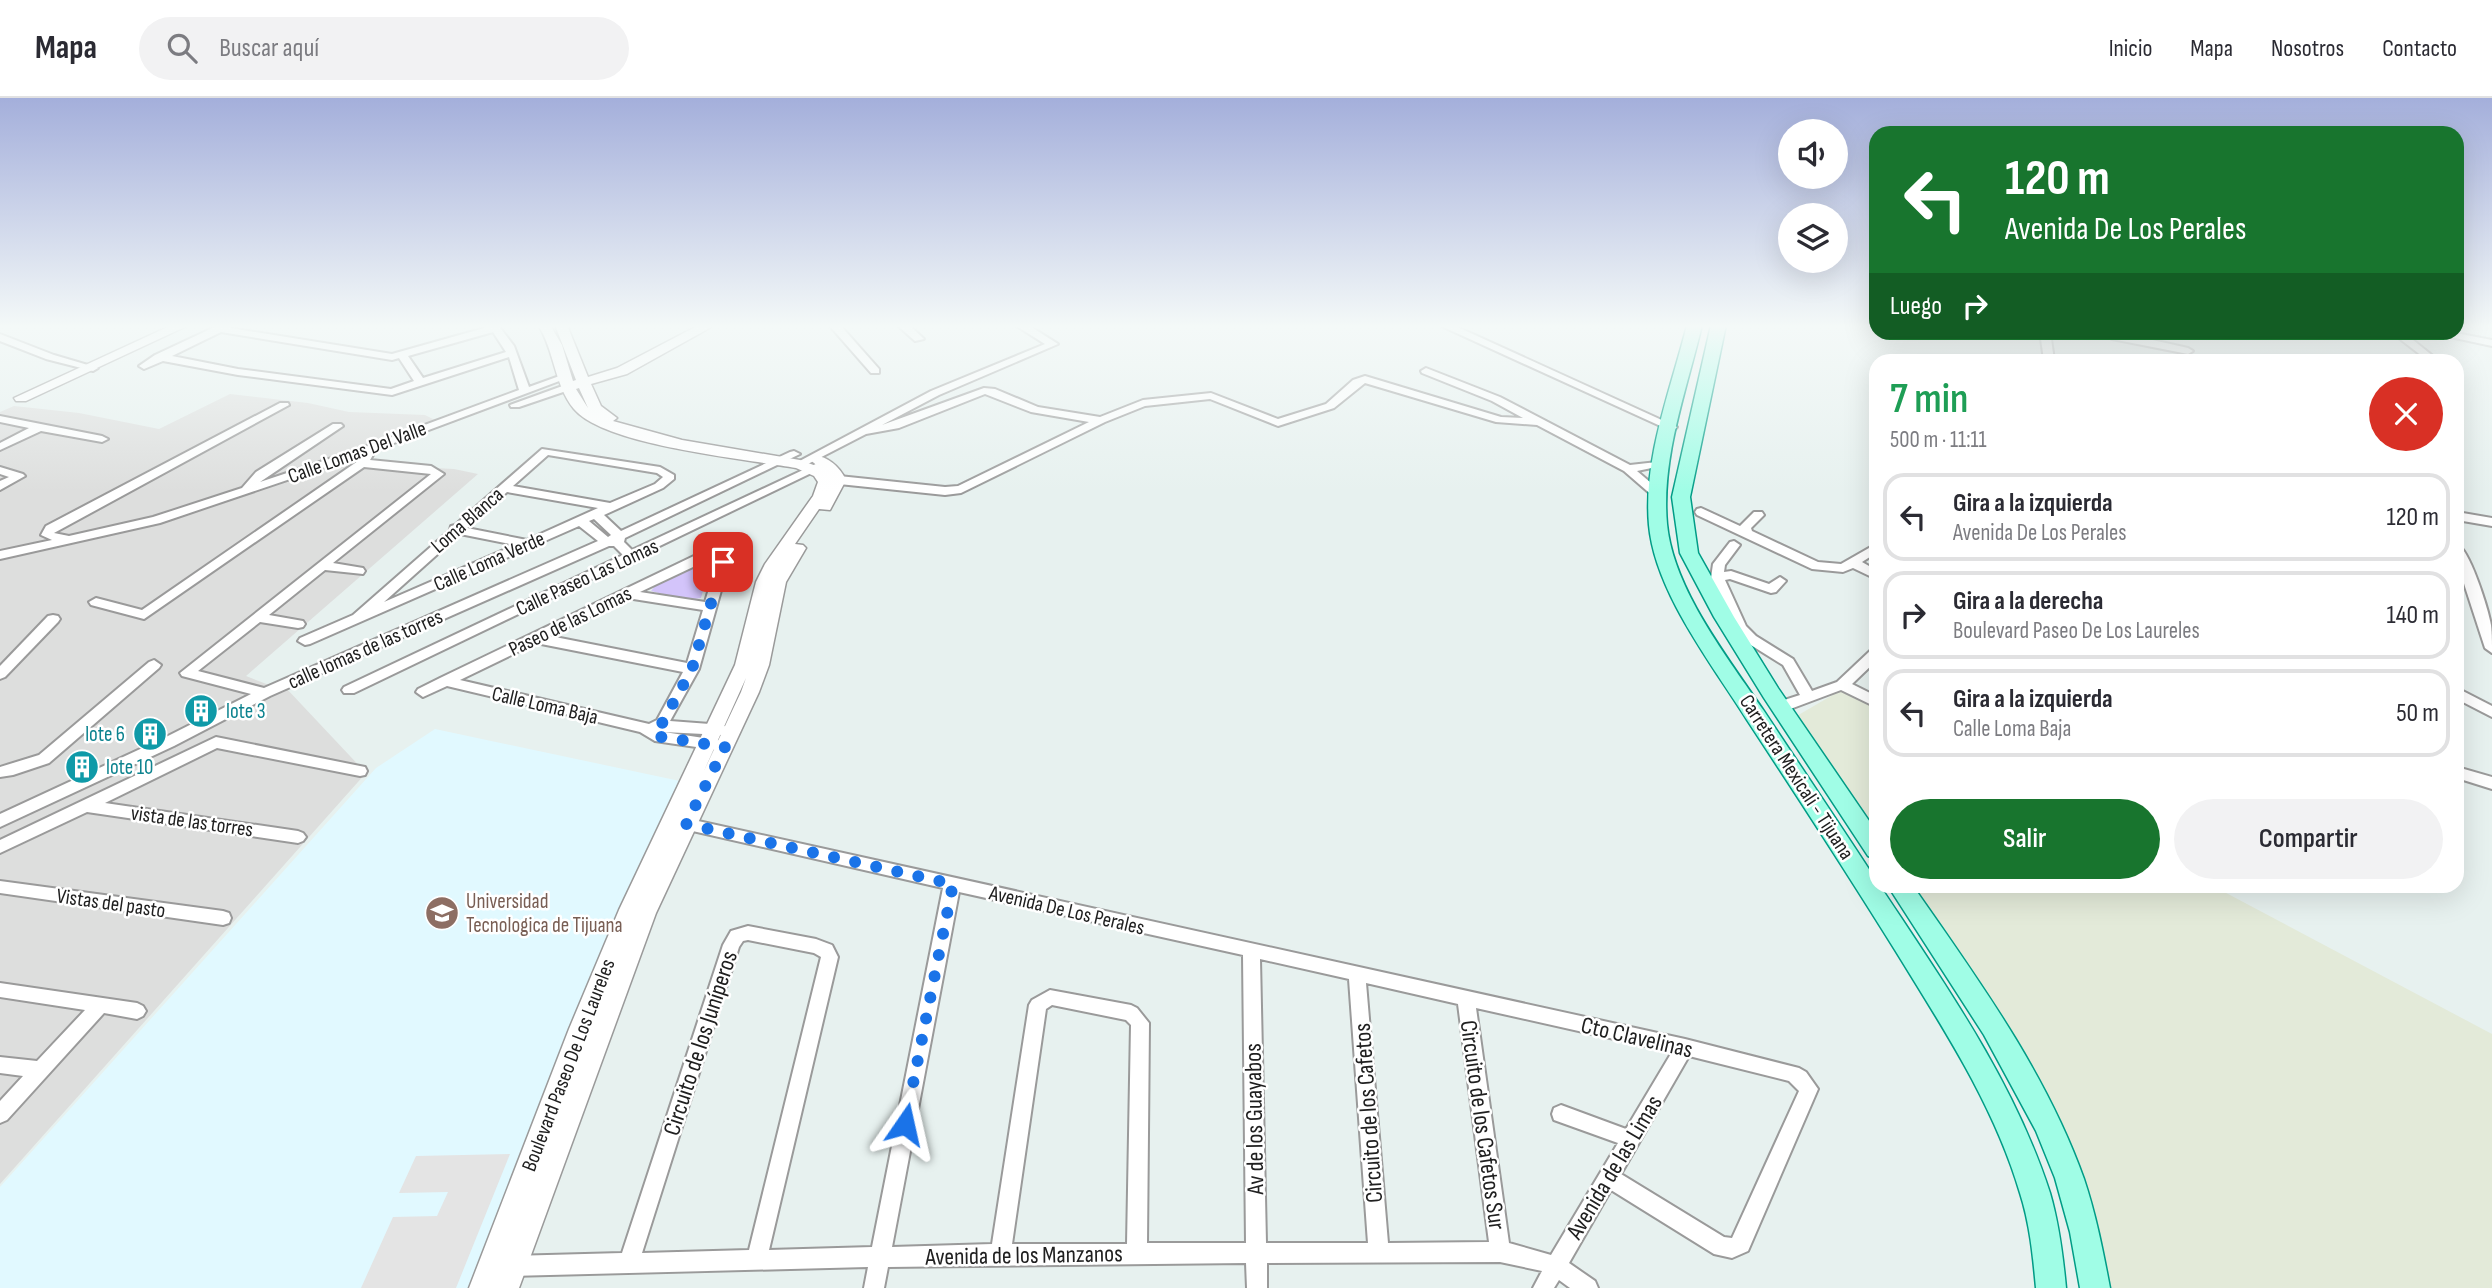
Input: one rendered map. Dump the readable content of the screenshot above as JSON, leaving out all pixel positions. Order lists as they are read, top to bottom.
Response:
{
  "streets": {
    "main road": ["Carretera Mexicali - Tijuana"],
    "street": [
      "Calle Lomas Del Valle",
      "Loma Blanca",
      "Calle Loma Verde",
      "Calle Paseo Las Lomas",
      "Paseo de las Lomas",
      "calle lomas de las torres",
      "Calle Loma Baja",
      "vista de las torres",
      "Vistas del pasto",
      "Avenida De Los Perales",
      "Cto Clavelinas",
      "Circuito de los Juníperos",
      "Boulevard Paseo De Los Laureles",
      "Circuito de los Cafetos",
      "Av de los Guayabos",
      "Circuito de los Cafetos Sur",
      "Avenida de las Limas",
      "Avenida de los Manzanos"
    ]
  },
  "crossings": [
    ["Loma Blanca", "Calle Loma Verde"],
    ["Calle Paseo Las Lomas", "Boulevard Paseo De Los Laureles"],
    ["Paseo de las Lomas", "Calle Loma Baja"],
    ["Calle Loma Baja", "Boulevard Paseo De Los Laureles"],
    ["Avenida De Los Perales", "Cto Clavelinas"],
    ["Avenida De Los Perales", "Boulevard Paseo De Los Laureles"],
    ["Avenida De Los Perales", "Circuito de los Cafetos"],
    ["Avenida De Los Perales", "Av de los Guayabos"],
    ["Avenida De Los Perales", "Circuito de los Cafetos Sur"],
    ["Cto Clavelinas", "Circuito de los Cafetos Sur"],
    ["Cto Clavelinas", "Avenida de las Limas"],
    ["Circuito de los Juníperos", "Avenida de los Manzanos"],
    ["Boulevard Paseo De Los Laureles", "Avenida de los Manzanos"],
    ["Circuito de los Cafetos", "Avenida de los Manzanos"],
    ["Av de los Guayabos", "Avenida de los Manzanos"],
    ["Circuito de los Cafetos Sur", "Avenida de los Manzanos"],
    ["Avenida de las Limas", "Avenida de los Manzanos"]
  ],
  "places": {
    "building": ["lote 3", "lote 6", "lote 10"],
    "school or university": ["Universidad Tecnologica de Tijuana"]
  },
  "page": {
    "header": "Mapa",
    "search": "Buscar aquí",
    "nav": [
      "Inicio",
      "Mapa",
      "Nosotros",
      "Contacto"
    ],
    "turn": ["120 m", "Avenida De Los Perales"],
    "then": "Luego",
    "heading": ["7 min", "500 m · 11:11"],
    "list": [
      {
        "name": "Gira a la izquierda",
        "note": "Avenida De Los Perales",
        "value": "120 m"
      },
      {
        "name": "Gira a la derecha",
        "note": "Boulevard Paseo De Los Laureles",
        "value": "140 m"
      },
      {
        "name": "Gira a la izquierda",
        "note": "Calle Loma Baja",
        "value": "50 m"
      }
    ],
    "buttons": ["Salir", "Compartir"]
  }
}
